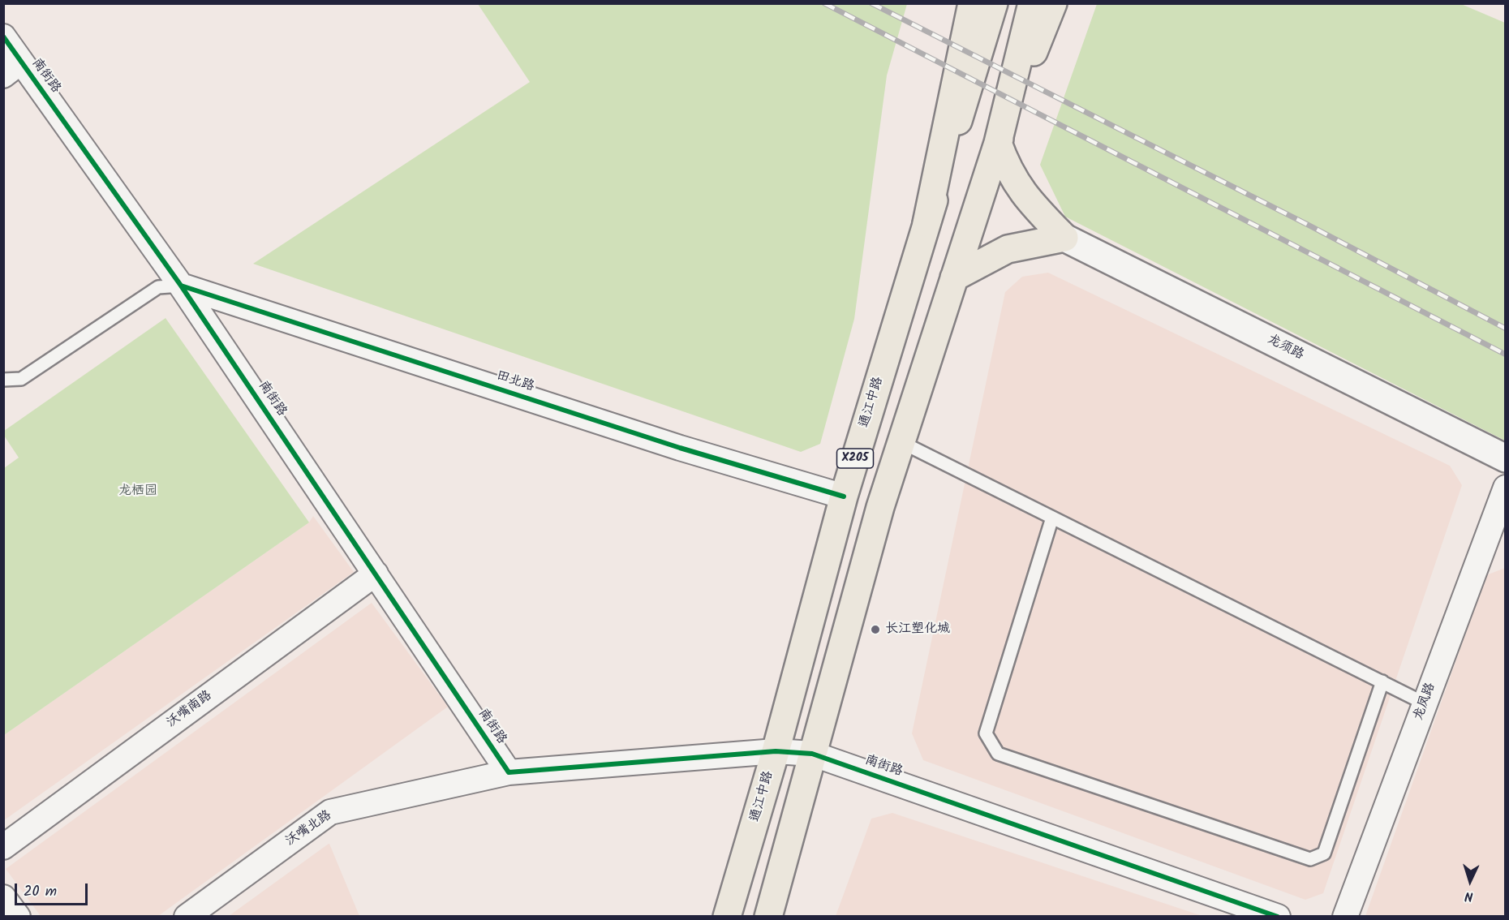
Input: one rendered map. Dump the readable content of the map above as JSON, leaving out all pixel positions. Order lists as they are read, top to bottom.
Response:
{
  "streets": {
    "main road": ["通江中路", "X205"],
    "street": [
      "南街路",
      "龙须路",
      "田北路",
      "龙凤路",
      "沃嘴南路",
      "沃嘴北路"
    ]
  },
  "crossings": [
    ["南街路", "田北路"],
    ["南街路", "通江中路"],
    ["南街路", "X205"],
    ["南街路", "沃嘴南路"],
    ["南街路", "沃嘴北路"],
    ["田北路", "通江中路"]
  ],
  "parks": ["龙栖园"],
  "places": ["长江塑化城"],
  "scale_bar": "20 m",
  "north": "bottom"
}
